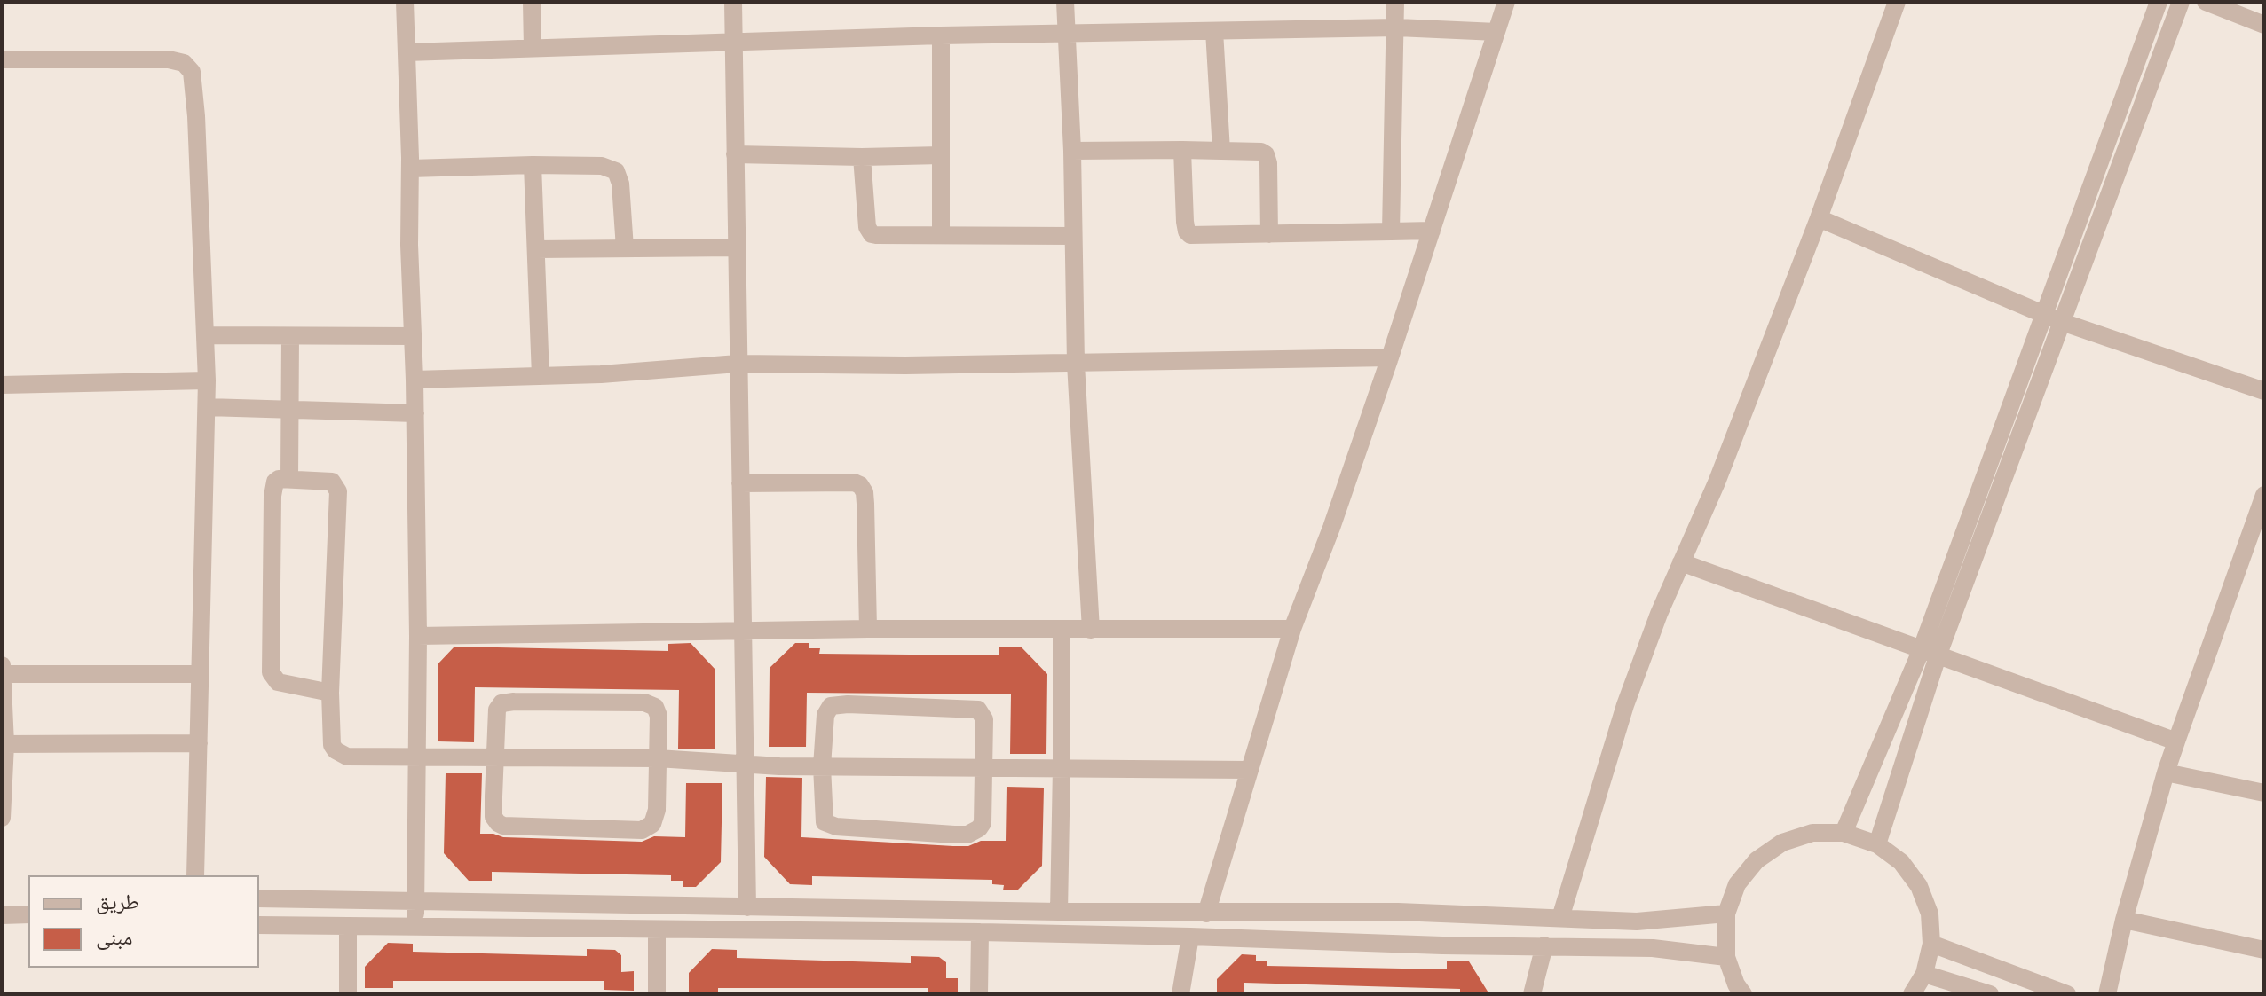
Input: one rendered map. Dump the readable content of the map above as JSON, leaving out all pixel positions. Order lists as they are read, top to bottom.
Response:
{
  "legend": ["طريق", "مبنى"]
}
